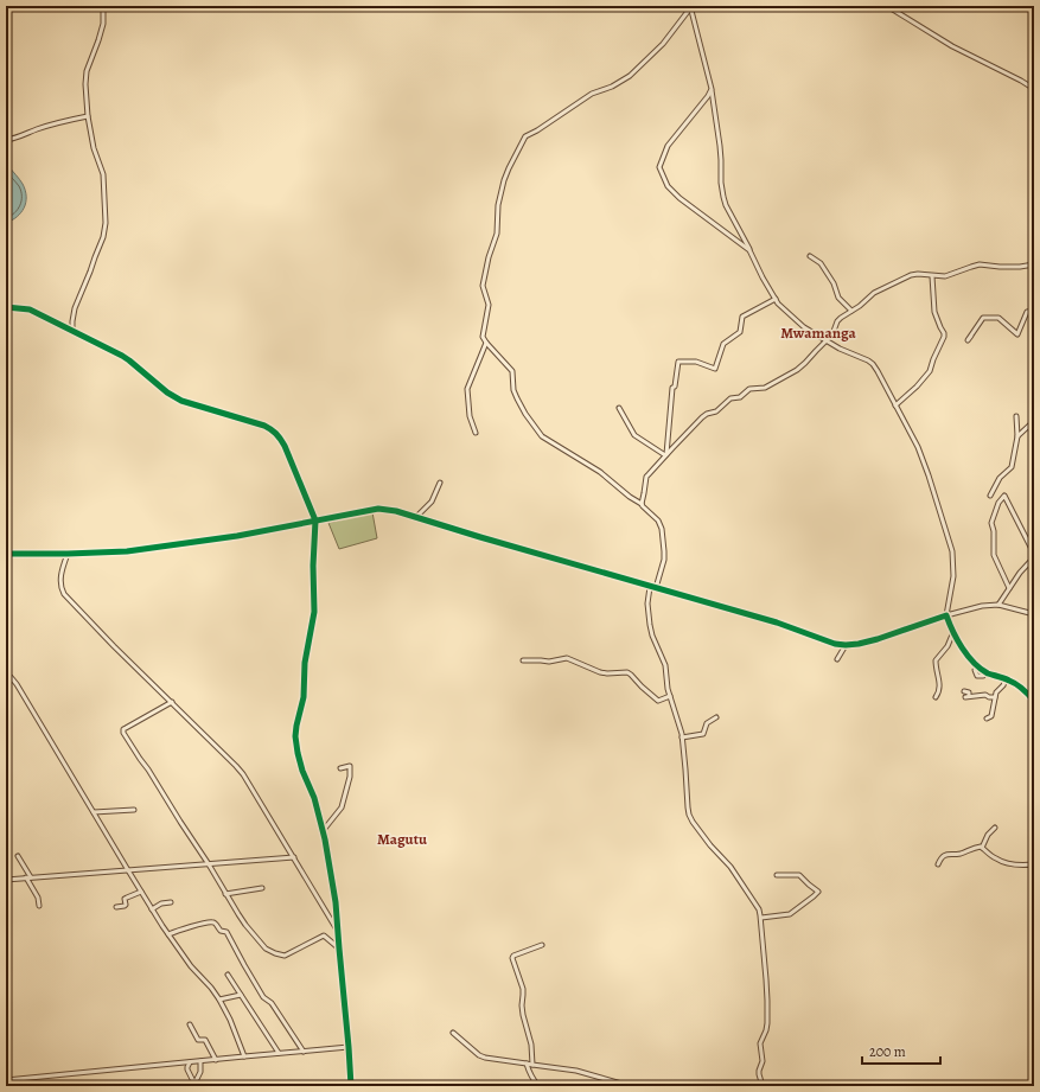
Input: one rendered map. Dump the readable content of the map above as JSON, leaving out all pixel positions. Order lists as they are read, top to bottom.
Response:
{
  "districts": ["Mwamanga", "Magutu"],
  "scale_bar": "200 m"
}
